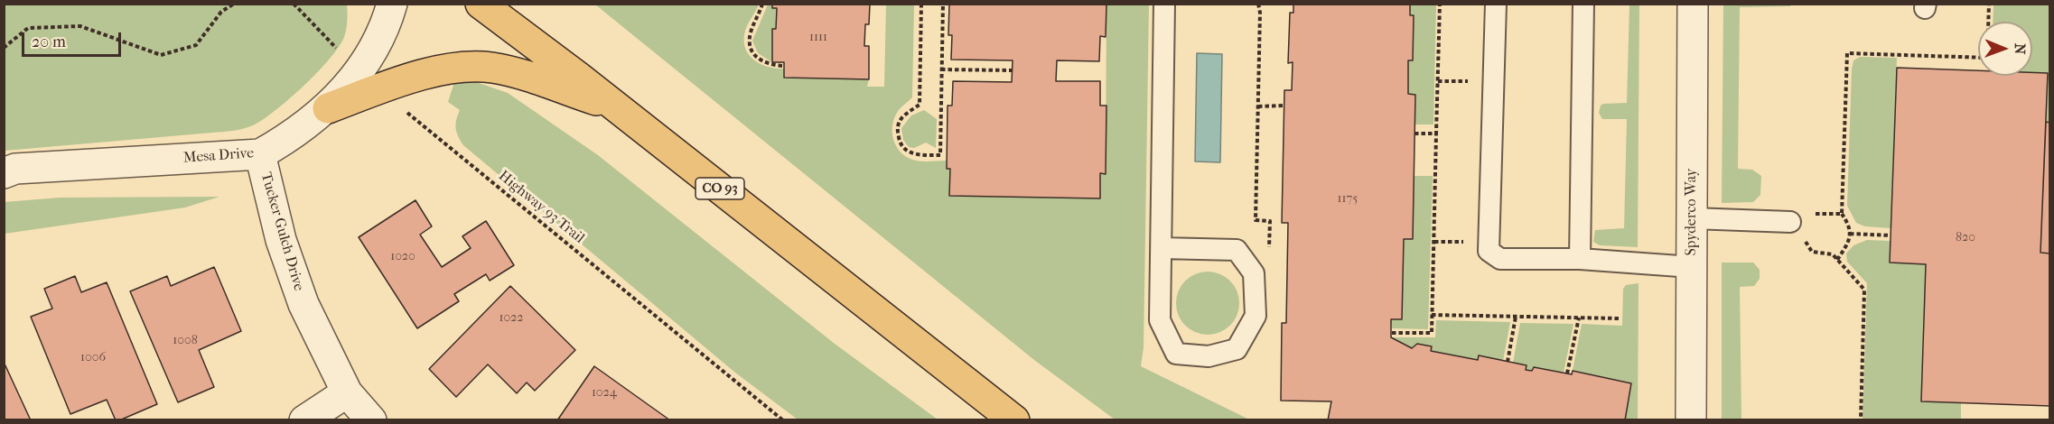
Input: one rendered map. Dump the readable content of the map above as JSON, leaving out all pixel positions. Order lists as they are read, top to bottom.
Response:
{
  "streets": {
    "highway": ["CO 93"],
    "street": ["Mesa Drive", "Spyderco Way", "Tucker Gulch Drive"],
    "path": ["Highway 93 Trail"]
  },
  "crossings": [
    ["Mesa Drive", "Tucker Gulch Drive"]
  ],
  "house_numbers": [
    "1111",
    "1175",
    "820",
    "1020",
    "1022",
    "1008",
    "1006",
    "1024"
  ],
  "scale_bar": "20 m",
  "north": "right"
}
